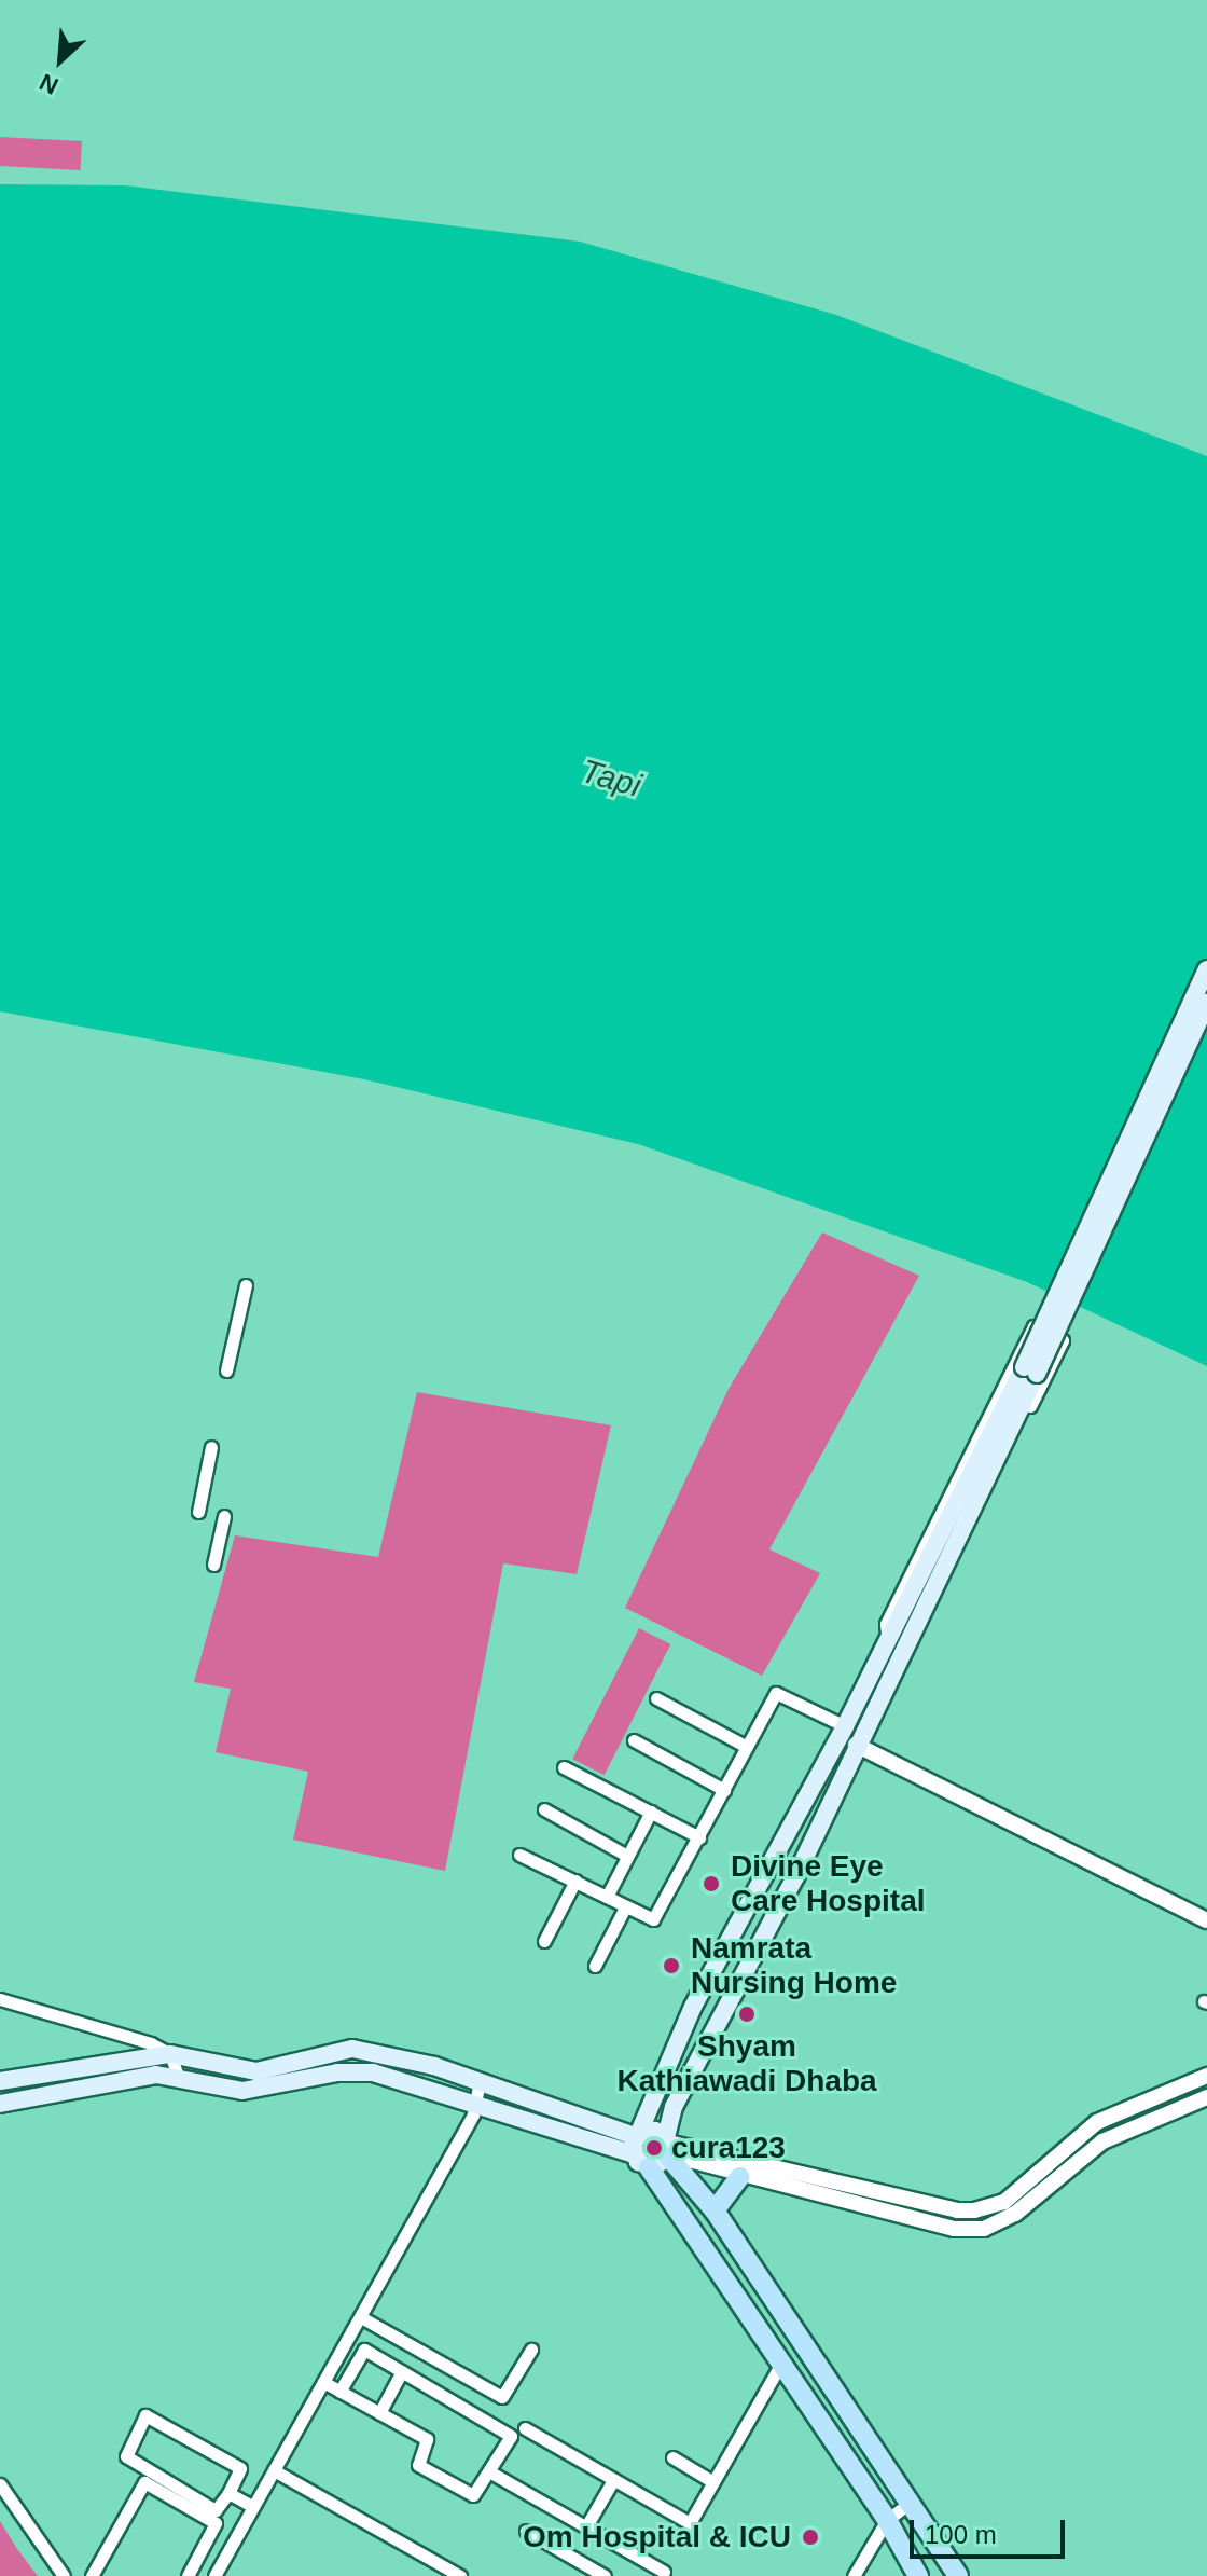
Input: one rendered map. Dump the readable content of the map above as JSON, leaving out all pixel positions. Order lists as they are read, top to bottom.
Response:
{
  "water": ["Tapi"],
  "places": [
    "Divine Eye Care Hospital",
    "Namrata Nursing Home",
    "Shyam Kathiawadi Dhaba",
    "cura123",
    "Om Hospital & ICU"
  ],
  "scale_bar": "100 m",
  "north": "bottom left"
}
